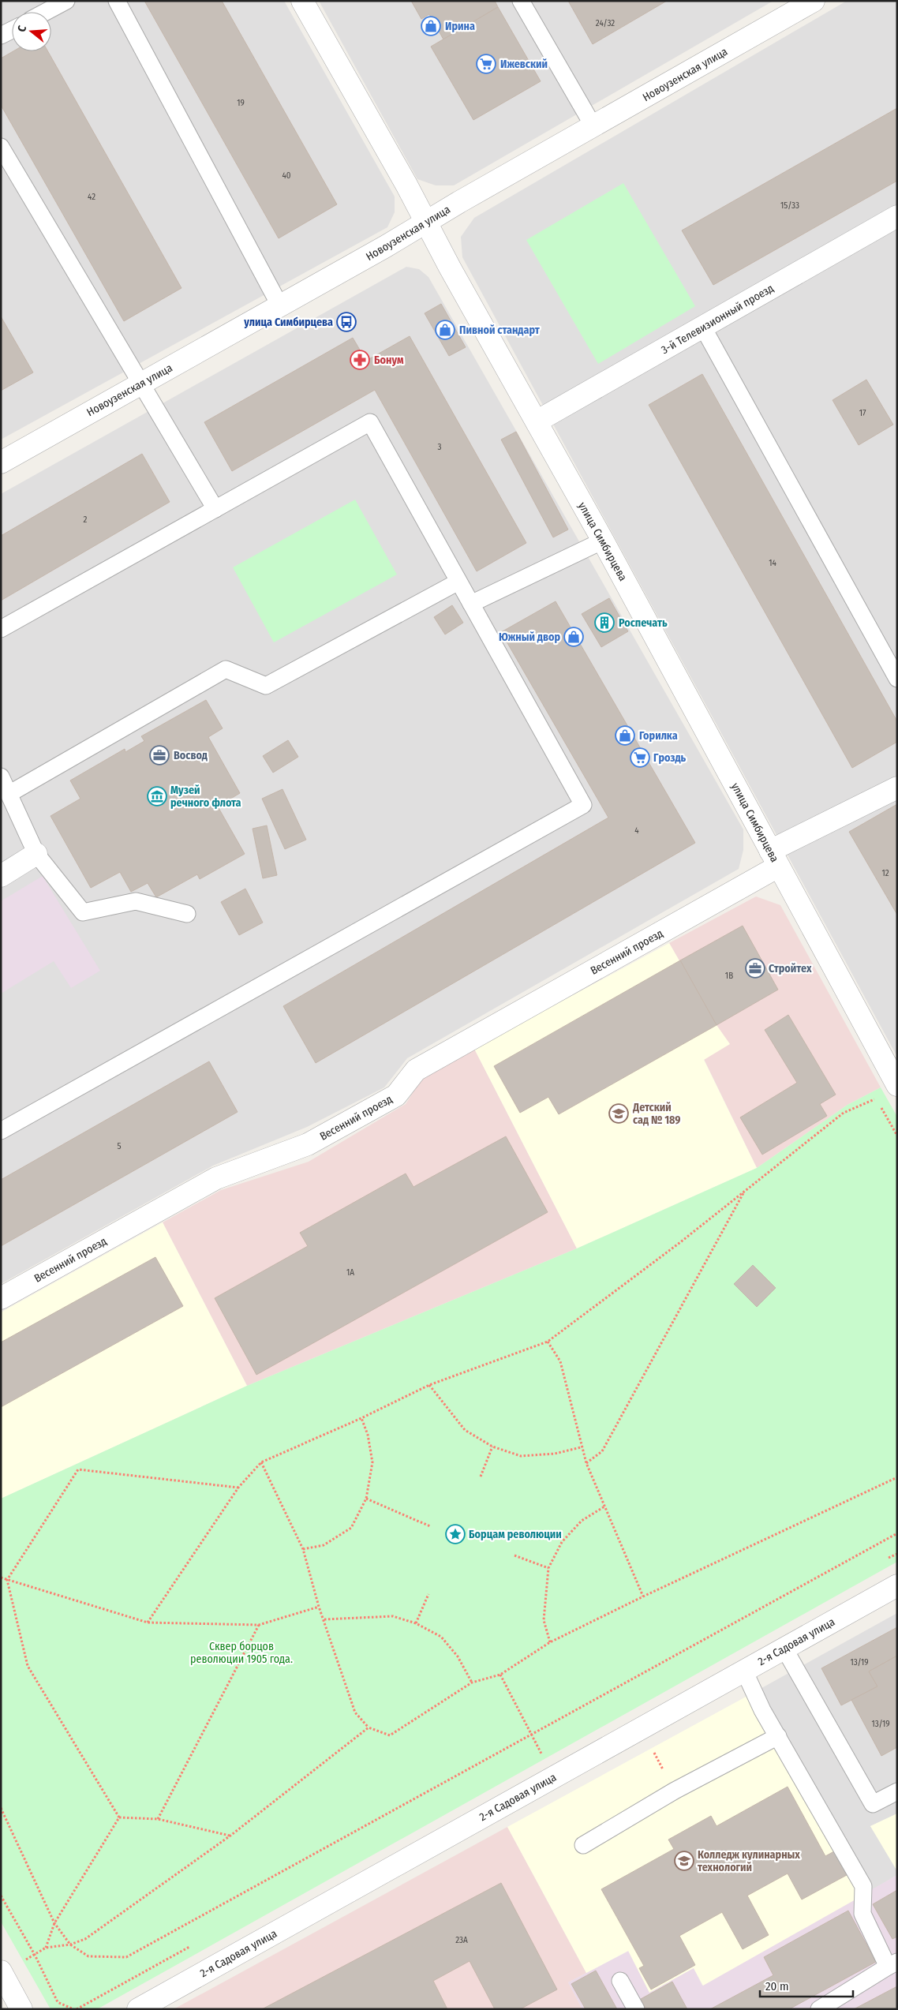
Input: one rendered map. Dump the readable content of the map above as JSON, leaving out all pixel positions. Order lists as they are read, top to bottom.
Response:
{
  "streets": {
    "street": [
      "Новоузенская улица",
      "3-й Телевизионный проезд",
      "улица Симбирцева",
      "Весенний проезд",
      "2-я Садовая улица"
    ]
  },
  "crossings": [
    ["Новоузенская улица", "улица Симбирцева"],
    ["3-й Телевизионный проезд", "улица Симбирцева"],
    ["улица Симбирцева", "Весенний проезд"]
  ],
  "parks": ["Сквер борцов революции 1905 года."],
  "places": {
    "shop": [
      "Ирина",
      "Пивной стандарт",
      "Южный двор",
      "Горилка"
    ],
    "supermarket": ["Ижевский", "Гроздь"],
    "bus stop": ["улица Симбирцева"],
    "pharmacy": ["Бонум"],
    "building": ["Роспечать"],
    "office": ["Восвод", "Стройтех"],
    "museum": ["Музей речного флота"],
    "school or university": ["Детский сад № 189", "Колледж кулинарных технологий"],
    "place": ["Борцам революции"]
  },
  "house_numbers": [
    "24/32",
    "19",
    "40",
    "42",
    "15/33",
    "17",
    "3",
    "2",
    "14",
    "4",
    "12",
    "1В",
    "5",
    "1А",
    "13/19",
    "13/19",
    "23А"
  ],
  "scale_bar": "20 m",
  "north": "left"
}
